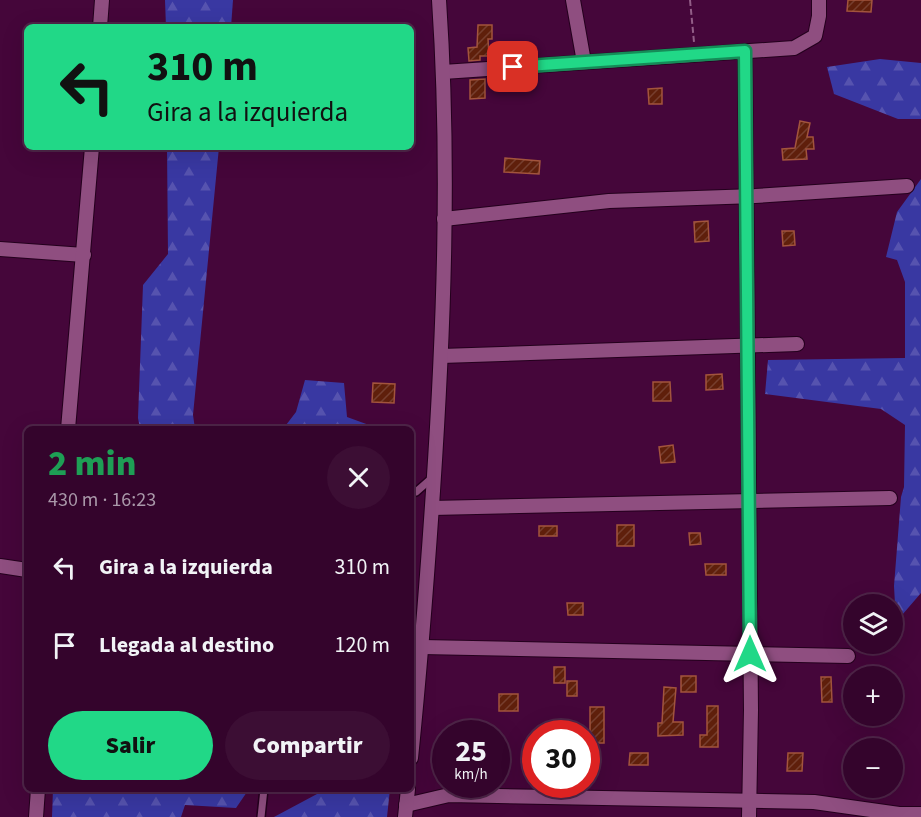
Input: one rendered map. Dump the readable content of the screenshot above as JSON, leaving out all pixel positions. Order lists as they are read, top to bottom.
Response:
{
  "page": {
    "turn": ["310 m", "Gira a la izquierda"],
    "heading": ["2 min", "430 m · 16:23"],
    "list": [
      {
        "name": "Gira a la izquierda",
        "value": "310 m"
      },
      {
        "name": "Llegada al destino",
        "value": "120 m"
      }
    ],
    "map_buttons": ["+", "−"],
    "buttons": ["Salir", "Compartir"],
    "speed": "25 km/h",
    "limit": "30"
  }
}
